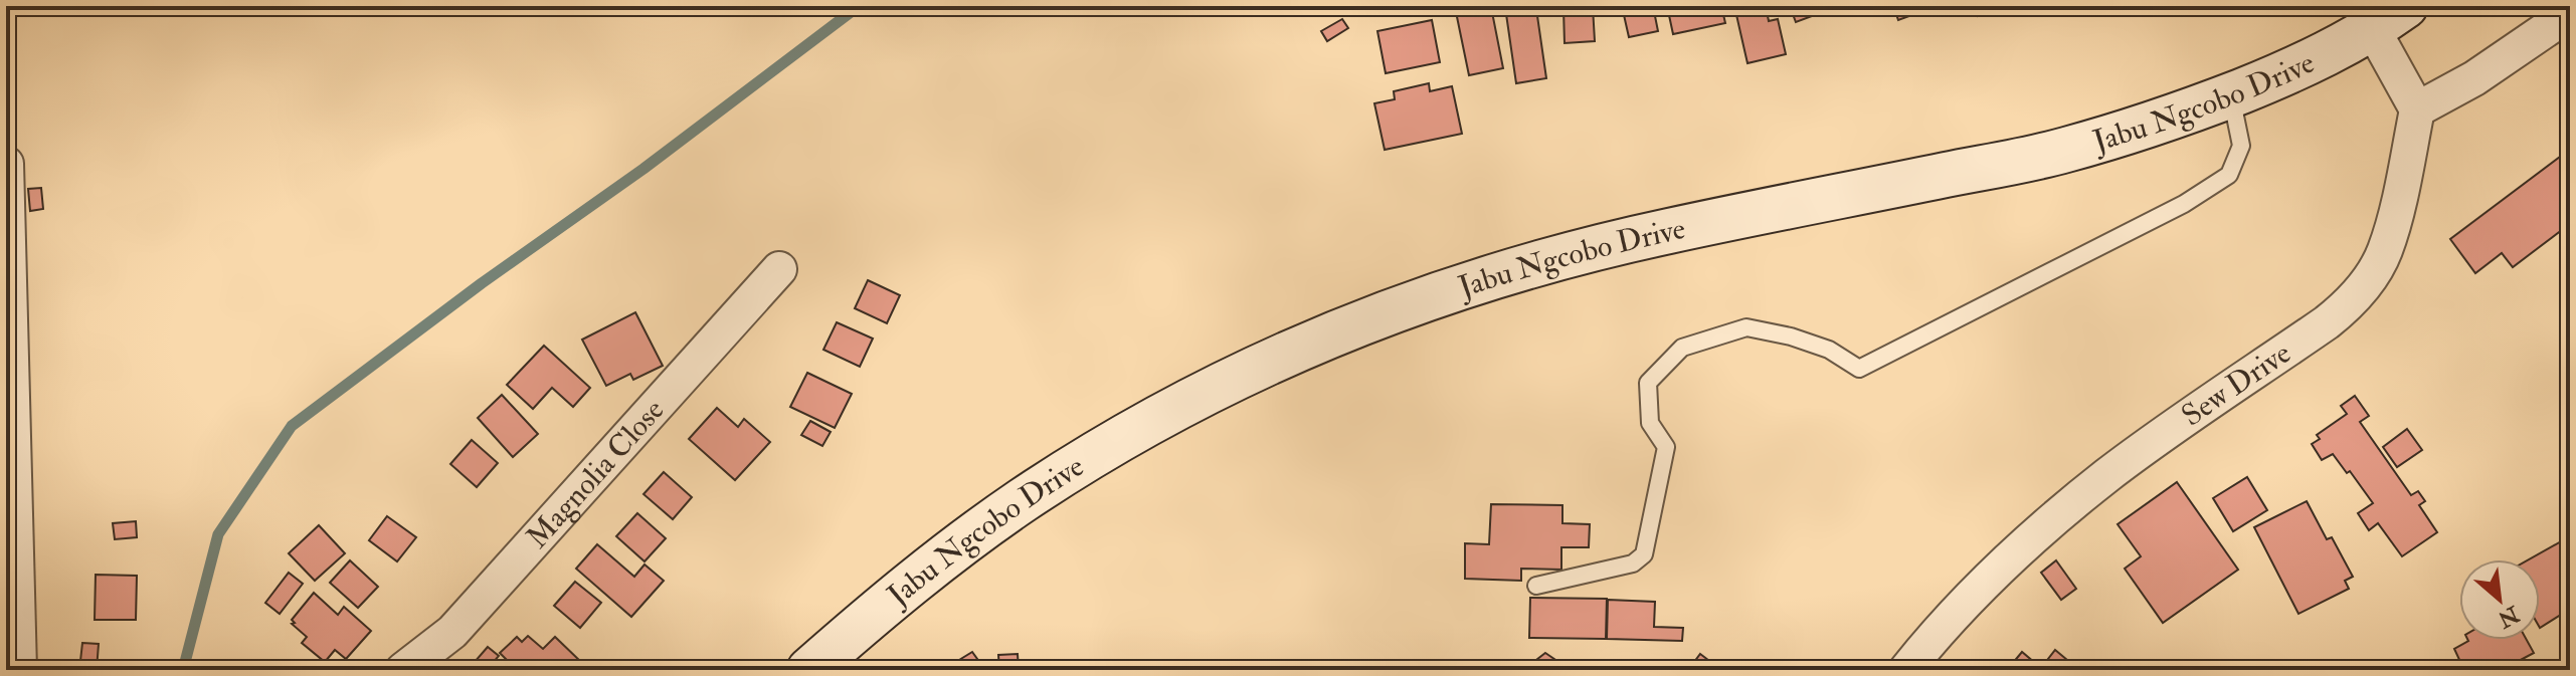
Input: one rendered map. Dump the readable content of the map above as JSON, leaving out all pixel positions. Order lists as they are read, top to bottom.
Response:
{
  "streets": {
    "main road": ["Jabu Ngcobo Drive"],
    "street": ["Sew Drive", "Magnolia Close"]
  },
  "north": "bottom right"
}
